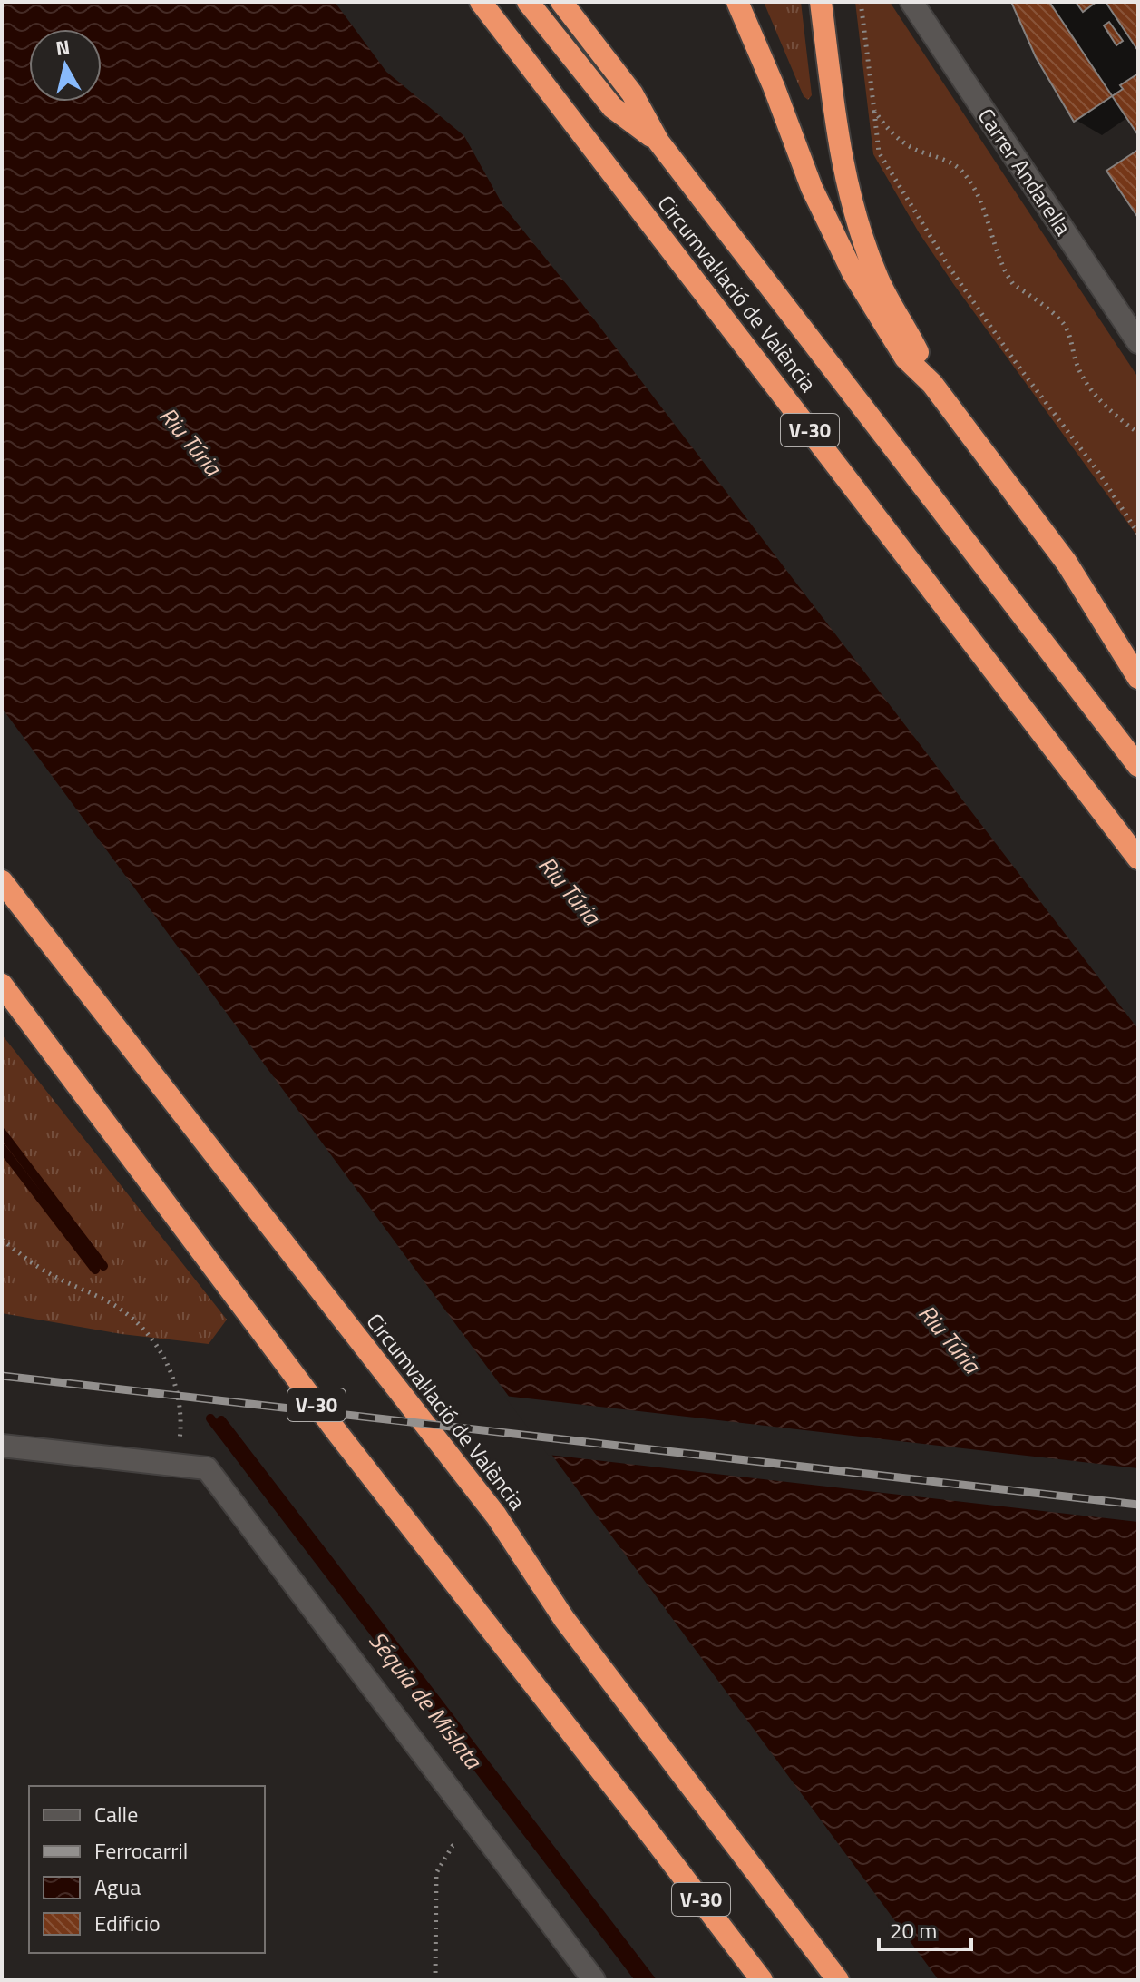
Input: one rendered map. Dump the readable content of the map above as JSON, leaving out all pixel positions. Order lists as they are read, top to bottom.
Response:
{
  "streets": {
    "highway": ["Circumval·lació de València", "V-30"],
    "street": ["Carrer Andarella"]
  },
  "water": ["Riu Túria", "Séquia de Mislata"],
  "legend": [
    "Calle",
    "Ferrocarril",
    "Agua",
    "Edificio"
  ],
  "scale_bar": "20 m",
  "north": "top"
}
